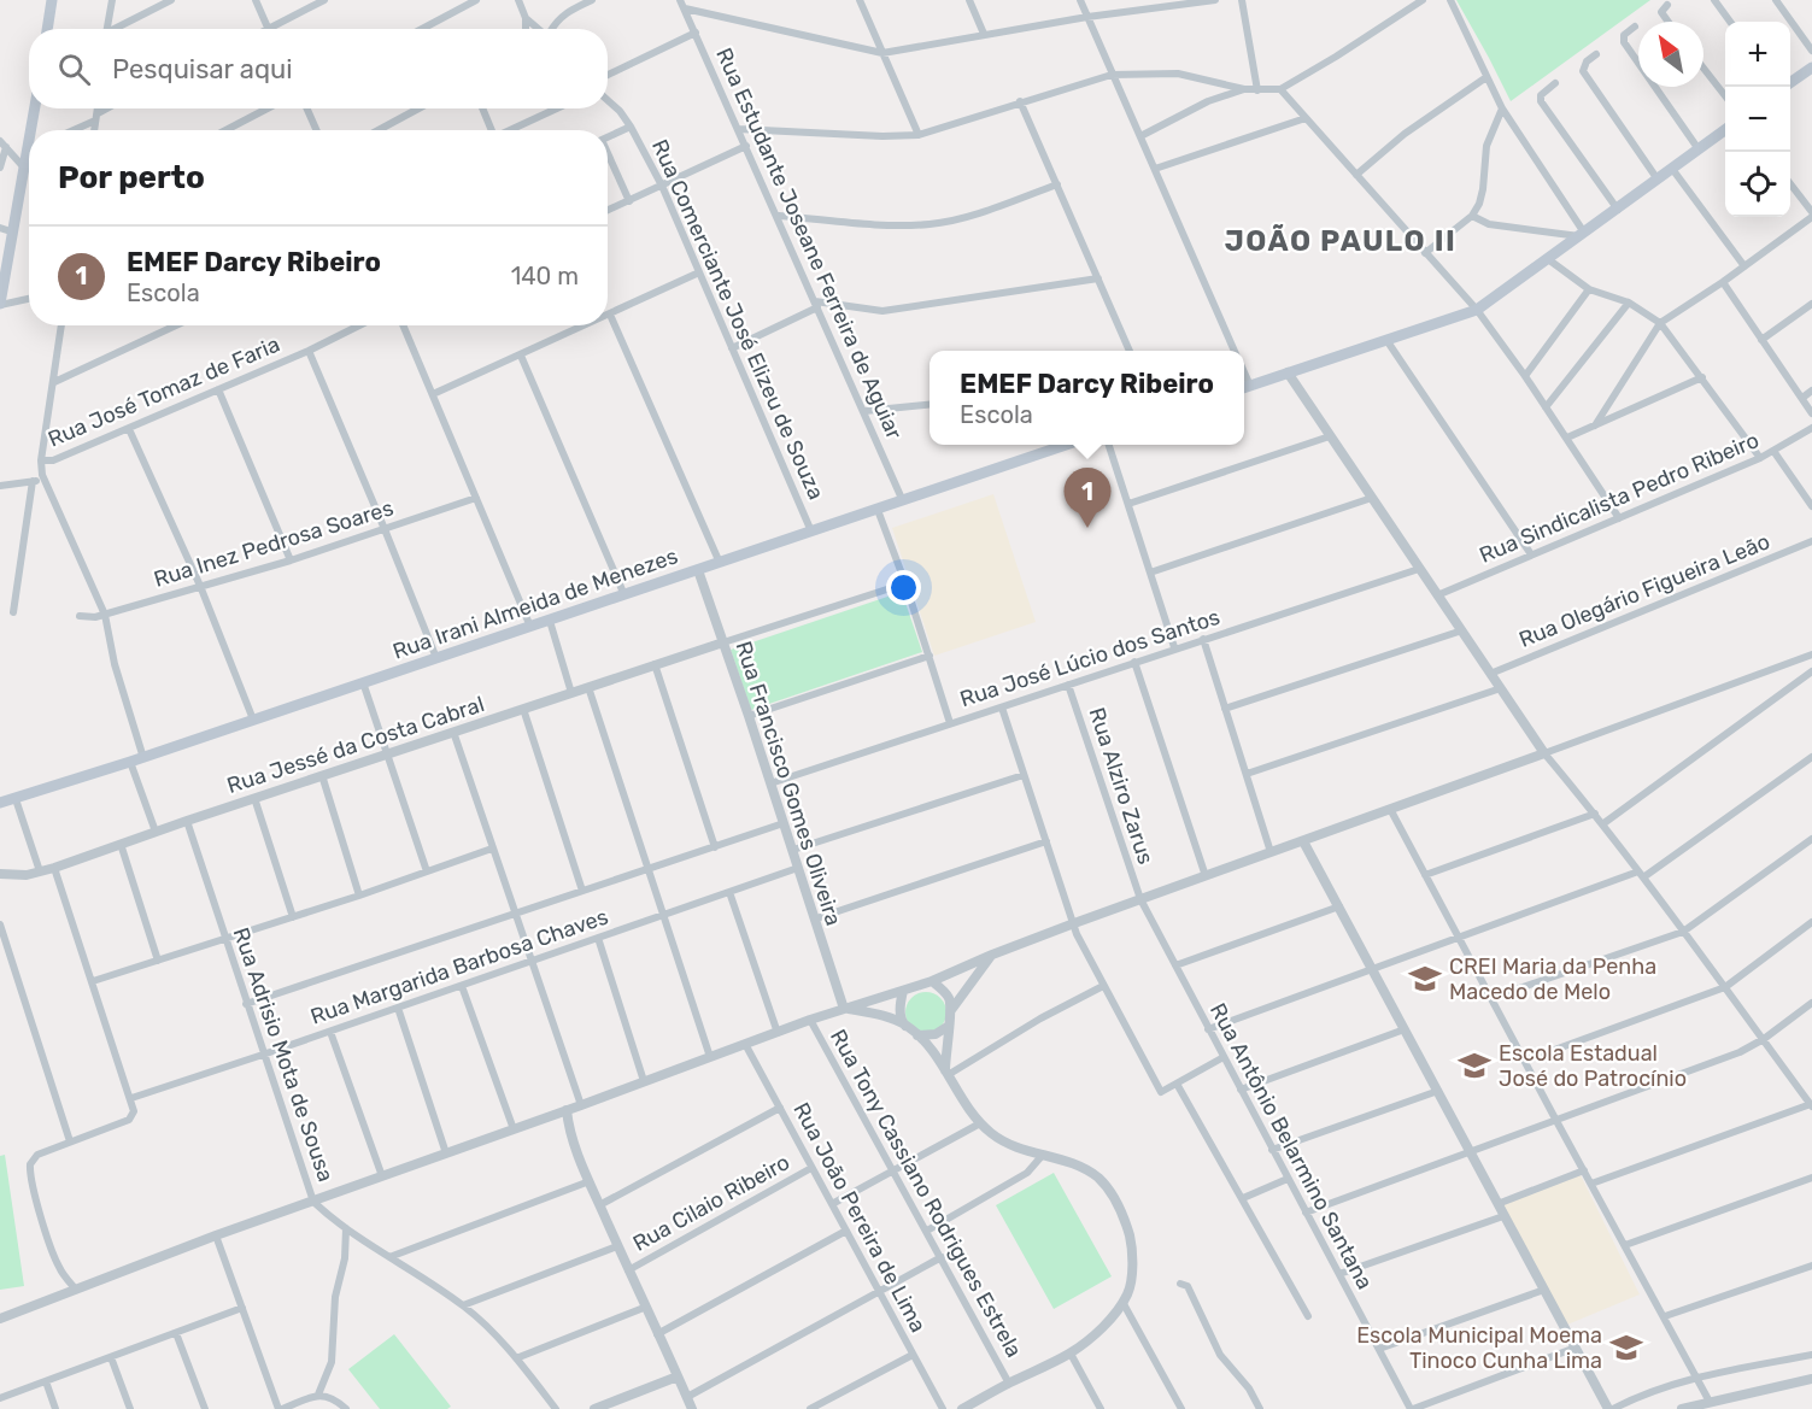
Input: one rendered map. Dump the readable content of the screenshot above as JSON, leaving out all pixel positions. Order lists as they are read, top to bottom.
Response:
{
  "streets": {
    "main road": ["Rua Irani Almeida de Menezes"],
    "street": [
      "Rua Estudante Joseane Ferreira de Aguiar",
      "Rua Comerciante José Elizeu de Souza",
      "Rua José Tomaz de Faria",
      "Rua Sindicalista Pedro Ribeiro",
      "Rua Inez Pedrosa Soares",
      "Rua Olegário Figueira Leão",
      "Rua José Lúcio dos Santos",
      "Rua Jessé da Costa Cabral",
      "Rua Francisco Gomes Oliveira",
      "Rua Alziro Zarus",
      "Rua Margarida Barbosa Chaves",
      "Rua Adrisio Mota de Sousa",
      "Rua Antônio Belarmino Santana",
      "Rua Tony Cassiano Rodrigues Estrela",
      "Rua Cilaio Ribeiro",
      "Rua João Pereira de Lima"
    ]
  },
  "crossings": [
    ["Rua Estudante Joseane Ferreira de Aguiar", "Rua Irani Almeida de Menezes"],
    ["Rua Comerciante José Elizeu de Souza", "Rua Irani Almeida de Menezes"],
    ["Rua Irani Almeida de Menezes", "Rua Francisco Gomes Oliveira"],
    ["Rua José Lúcio dos Santos", "Rua Francisco Gomes Oliveira"],
    ["Rua José Lúcio dos Santos", "Rua Alziro Zarus"],
    ["Rua Jessé da Costa Cabral", "Rua Francisco Gomes Oliveira"],
    ["Rua Jessé da Costa Cabral", "Rua Adrisio Mota de Sousa"],
    ["Rua Francisco Gomes Oliveira", "Rua Margarida Barbosa Chaves"],
    ["Rua Alziro Zarus", "Rua Antônio Belarmino Santana"],
    ["Rua Margarida Barbosa Chaves", "Rua Adrisio Mota de Sousa"],
    ["Rua Cilaio Ribeiro", "Rua João Pereira de Lima"]
  ],
  "districts": ["JOÃO PAULO II"],
  "places": {
    "school or university": ["CREI Maria da Penha Macedo de Melo", "Escola Estadual José do Patrocínio", "Escola Municipal Moema Tinoco Cunha Lima"]
  },
  "north": "top left",
  "page": {
    "map_buttons": ["+", "−"],
    "search": "Pesquisar aqui",
    "heading": "Por perto",
    "list": [
      {
        "mark": "1",
        "name": "EMEF Darcy Ribeiro",
        "note": "Escola",
        "value": "140 m"
      }
    ],
    "popup": ["EMEF Darcy Ribeiro", "Escola"],
    "pins": "1"
  }
}
